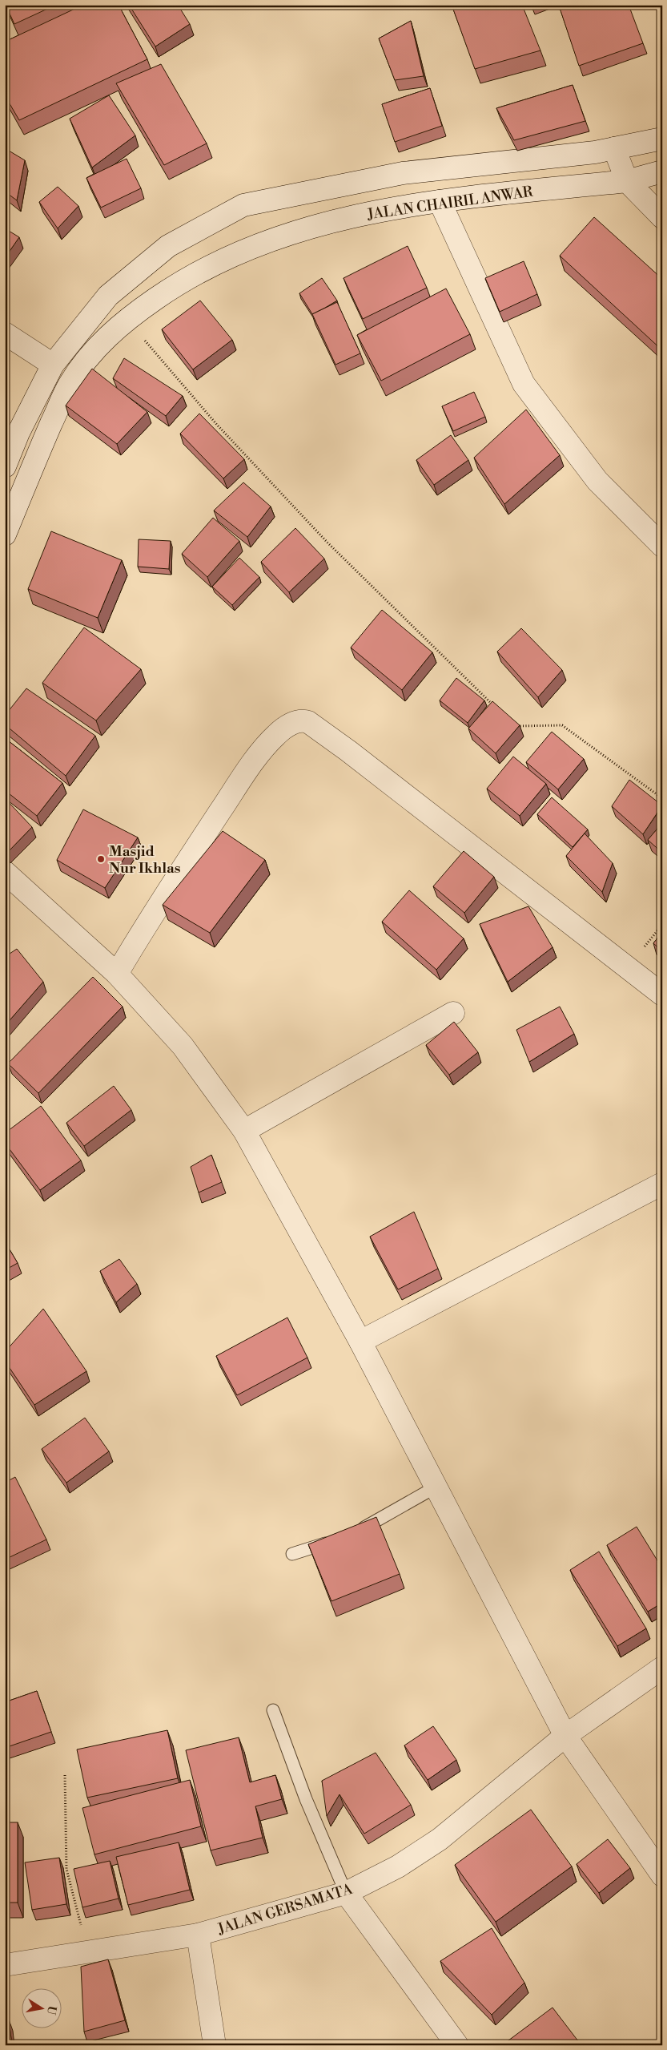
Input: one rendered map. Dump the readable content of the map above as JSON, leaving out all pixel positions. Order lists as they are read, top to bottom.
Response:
{
  "streets": {
    "street": ["JALAN CHAIRIL ANWAR", "JALAN GERSAMATA"]
  },
  "places": ["Masjid Nur Ikhlas"],
  "north": "right"
}
